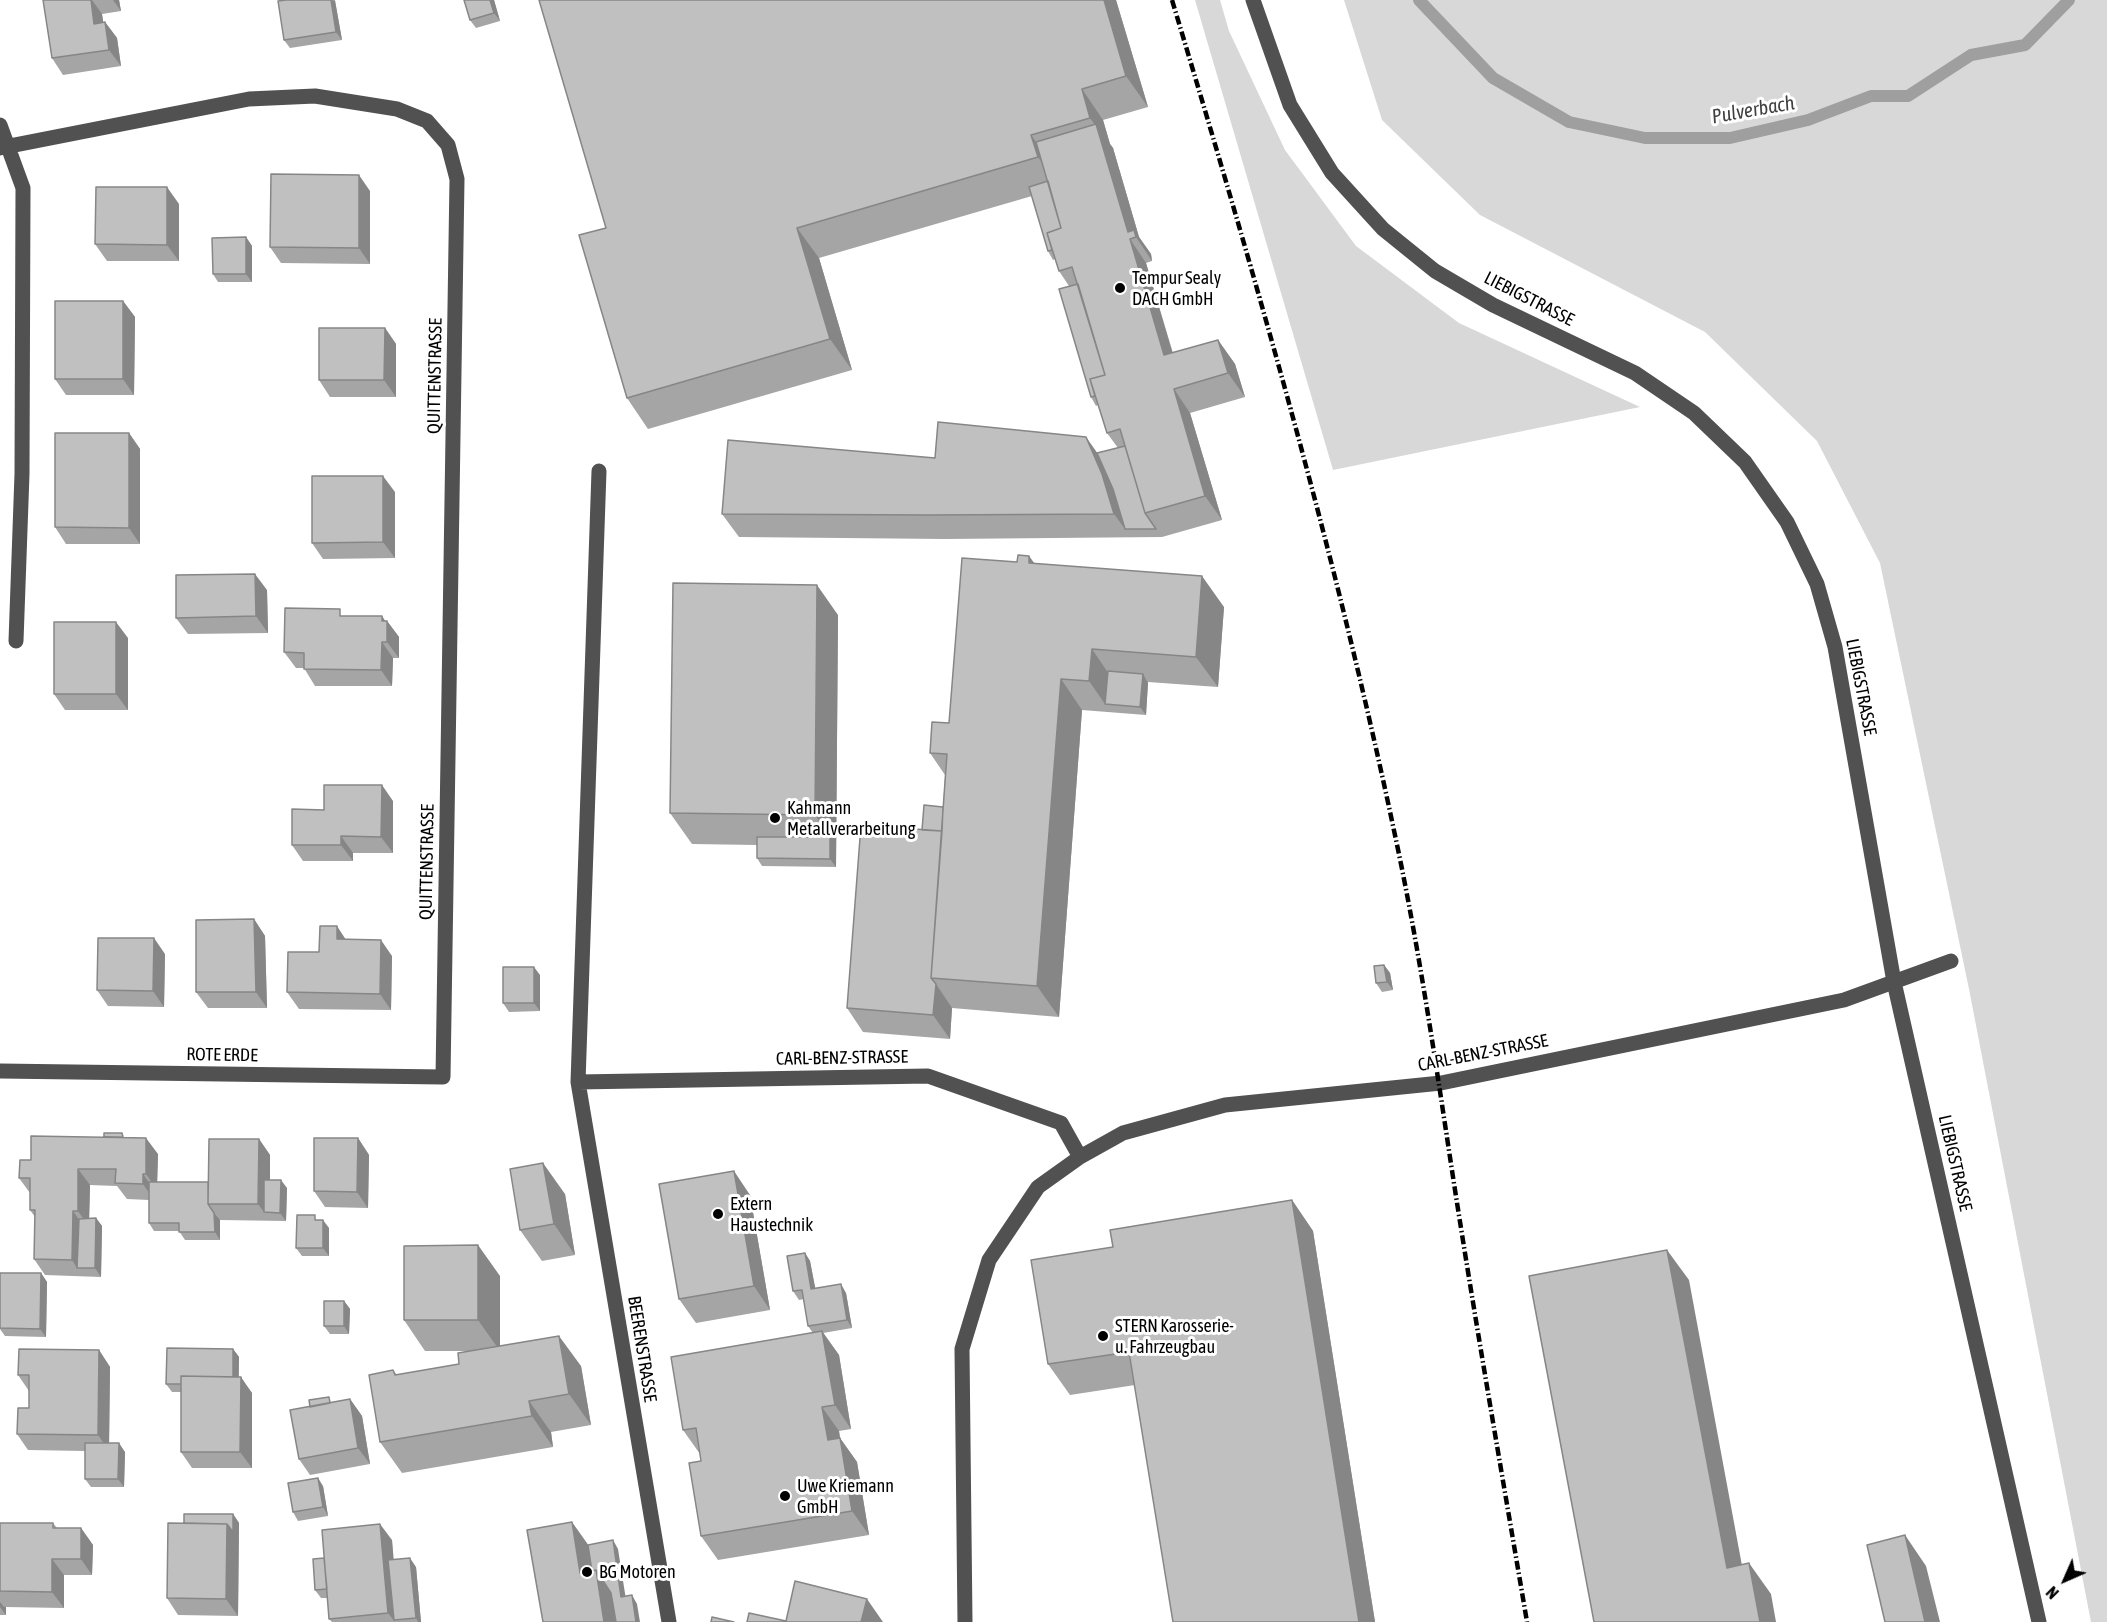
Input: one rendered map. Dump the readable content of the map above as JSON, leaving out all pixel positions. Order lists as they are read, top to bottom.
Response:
{
  "streets": {
    "street": [
      "LIEBIGSTRASSE",
      "QUITTENSTRASSE",
      "CARL-BENZ-STRASSE",
      "ROTE ERDE",
      "BEERENSTRASSE"
    ]
  },
  "crossings": [
    ["LIEBIGSTRASSE", "CARL-BENZ-STRASSE"],
    ["QUITTENSTRASSE", "ROTE ERDE"],
    ["CARL-BENZ-STRASSE", "BEERENSTRASSE"]
  ],
  "water": ["Pulverbach"],
  "places": [
    "Tempur Sealy DACH GmbH",
    "Kahmann Metallverarbeitung",
    "Extern Haustechnik",
    "STERN Karosserie- u. Fahrzeugbau",
    "Uwe Kriemann GmbH",
    "BG Motoren"
  ],
  "north": "bottom left"
}
